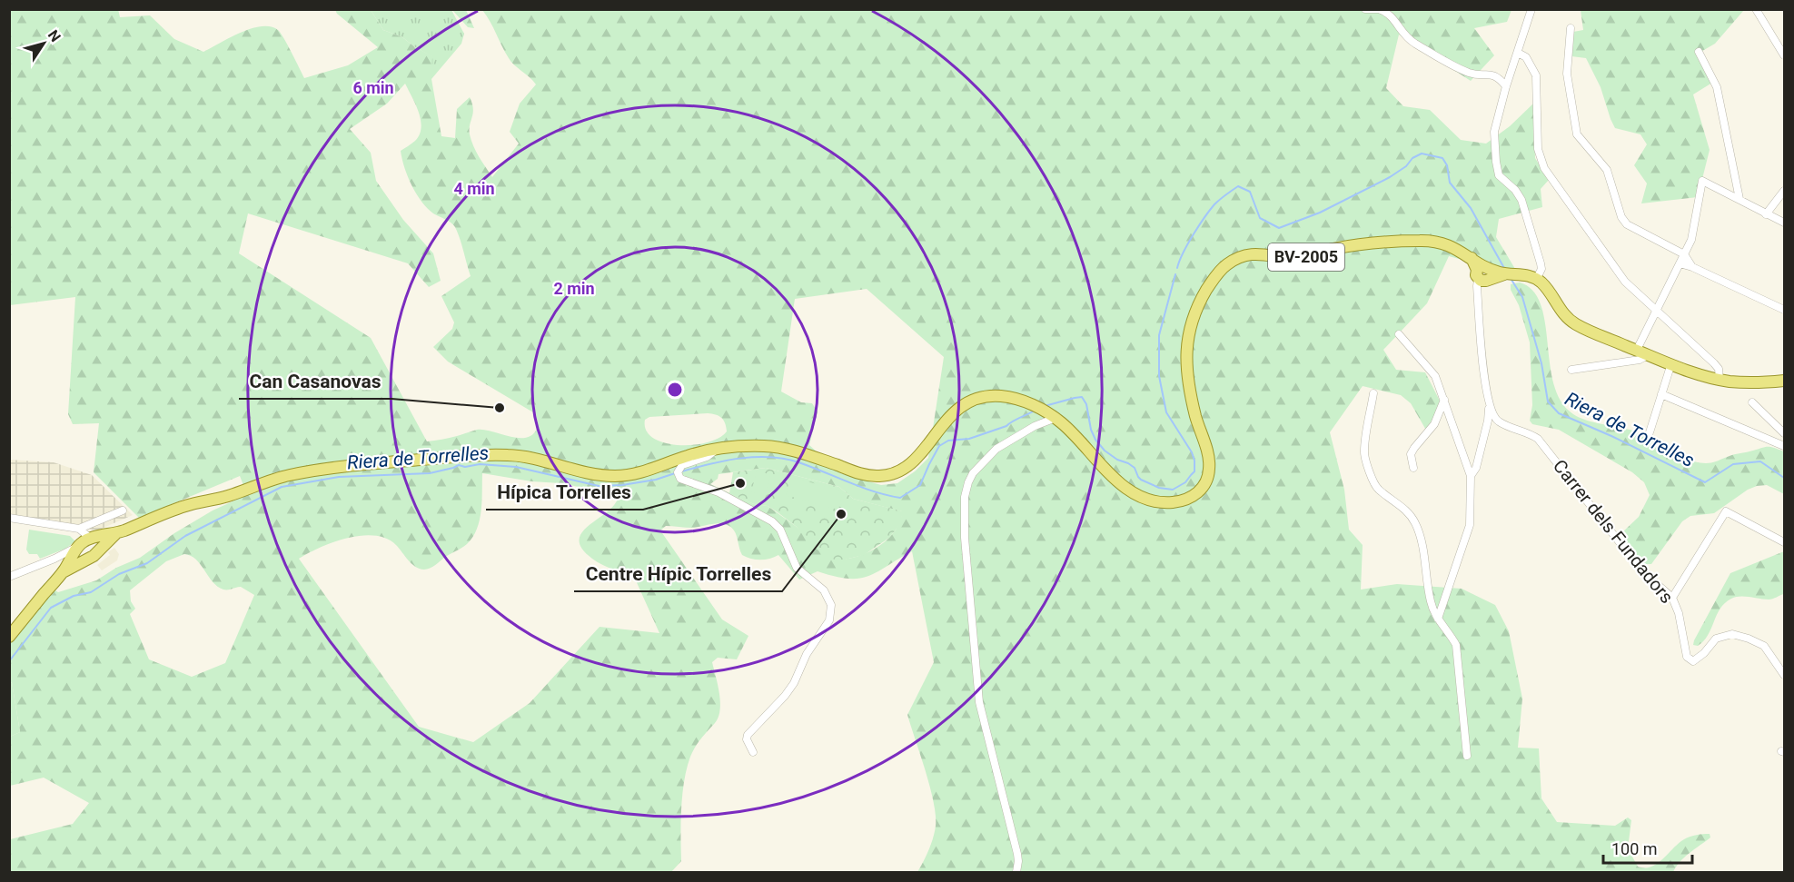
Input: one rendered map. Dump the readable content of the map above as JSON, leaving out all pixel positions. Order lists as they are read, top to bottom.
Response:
{
  "streets": {
    "main road": ["BV-2005"],
    "street": ["Carrer dels Fundadors"]
  },
  "water": ["Riera de Torrelles"],
  "places": ["Can Casanovas", "Hípica Torrelles", "Centre Hípic Torrelles"],
  "scale_bar": "100 m",
  "north": "top right",
  "rings": ["6 min", "4 min", "2 min"]
}
